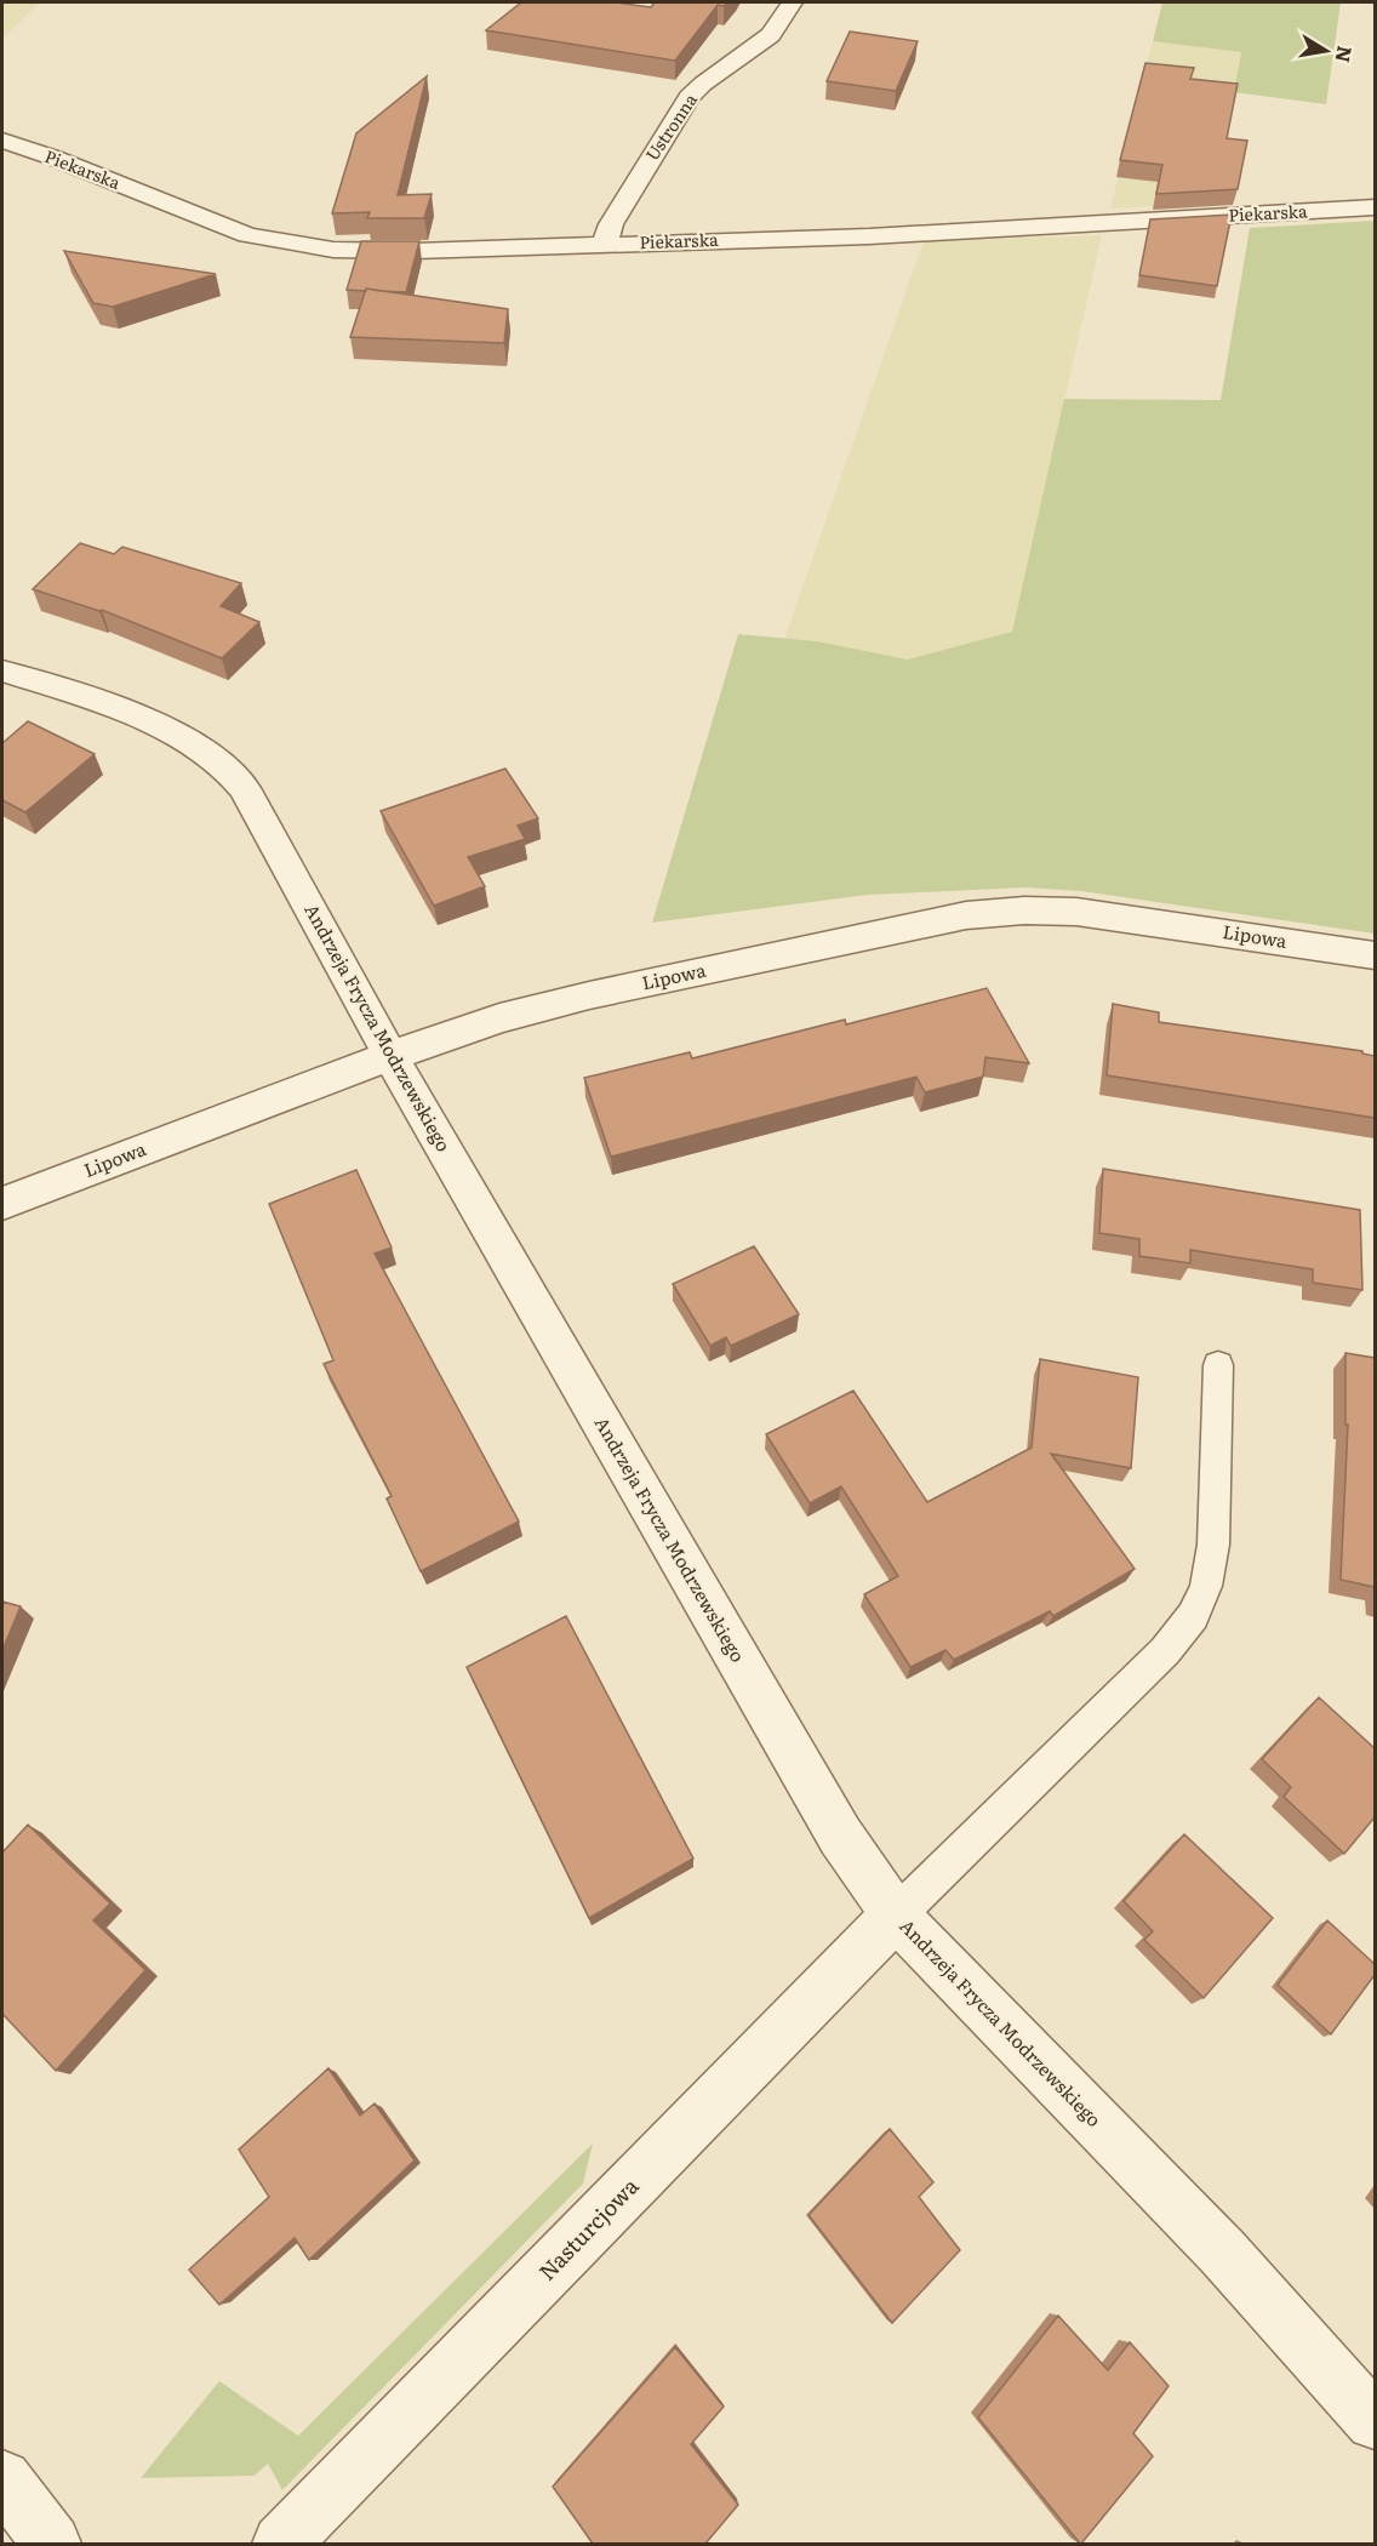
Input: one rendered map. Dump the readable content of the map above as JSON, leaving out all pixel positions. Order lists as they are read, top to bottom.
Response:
{
  "streets": {
    "street": [
      "Ustronna",
      "Piekarska",
      "Lipowa",
      "Andrzeja Frycza Modrzewskiego",
      "Nasturcjowa"
    ]
  },
  "crossings": [
    ["Ustronna", "Piekarska"],
    ["Lipowa", "Andrzeja Frycza Modrzewskiego"],
    ["Andrzeja Frycza Modrzewskiego", "Nasturcjowa"]
  ],
  "north": "right"
}
